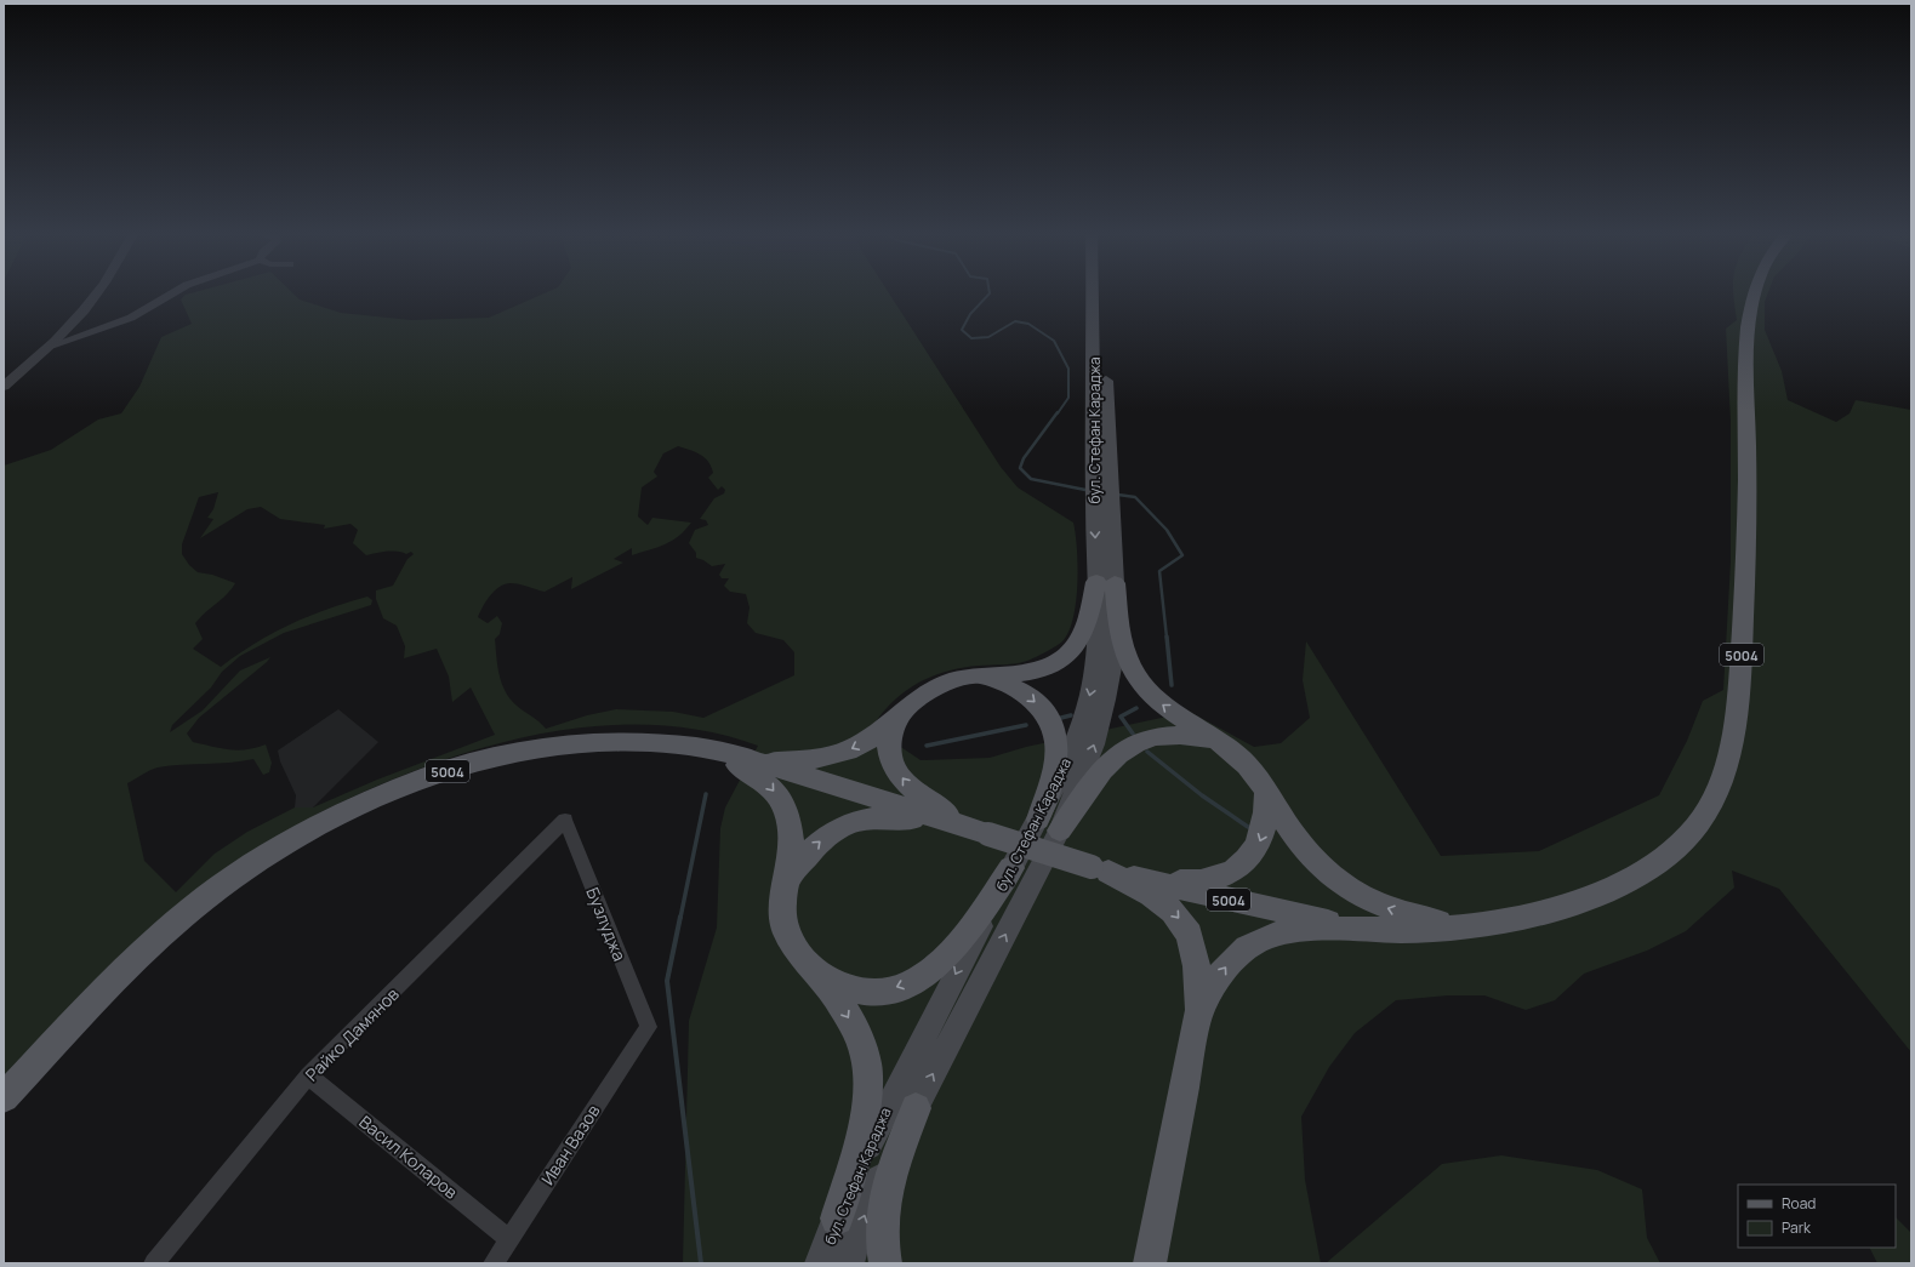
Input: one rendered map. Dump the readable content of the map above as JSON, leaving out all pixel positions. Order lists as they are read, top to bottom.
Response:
{
  "streets": {
    "main road": ["бул. Стефан Караджа", "5004"],
    "street": [
      "Бузлуджа",
      "Райко Дамянов",
      "Иван Вазов",
      "Васил Коларов"
    ]
  },
  "crossings": [
    ["Бузлуджа", "Райко Дамянов"],
    ["Бузлуджа", "Иван Вазов"],
    ["Райко Дамянов", "Васил Коларов"],
    ["Иван Вазов", "Васил Коларов"]
  ],
  "legend": ["Road", "Park"]
}
